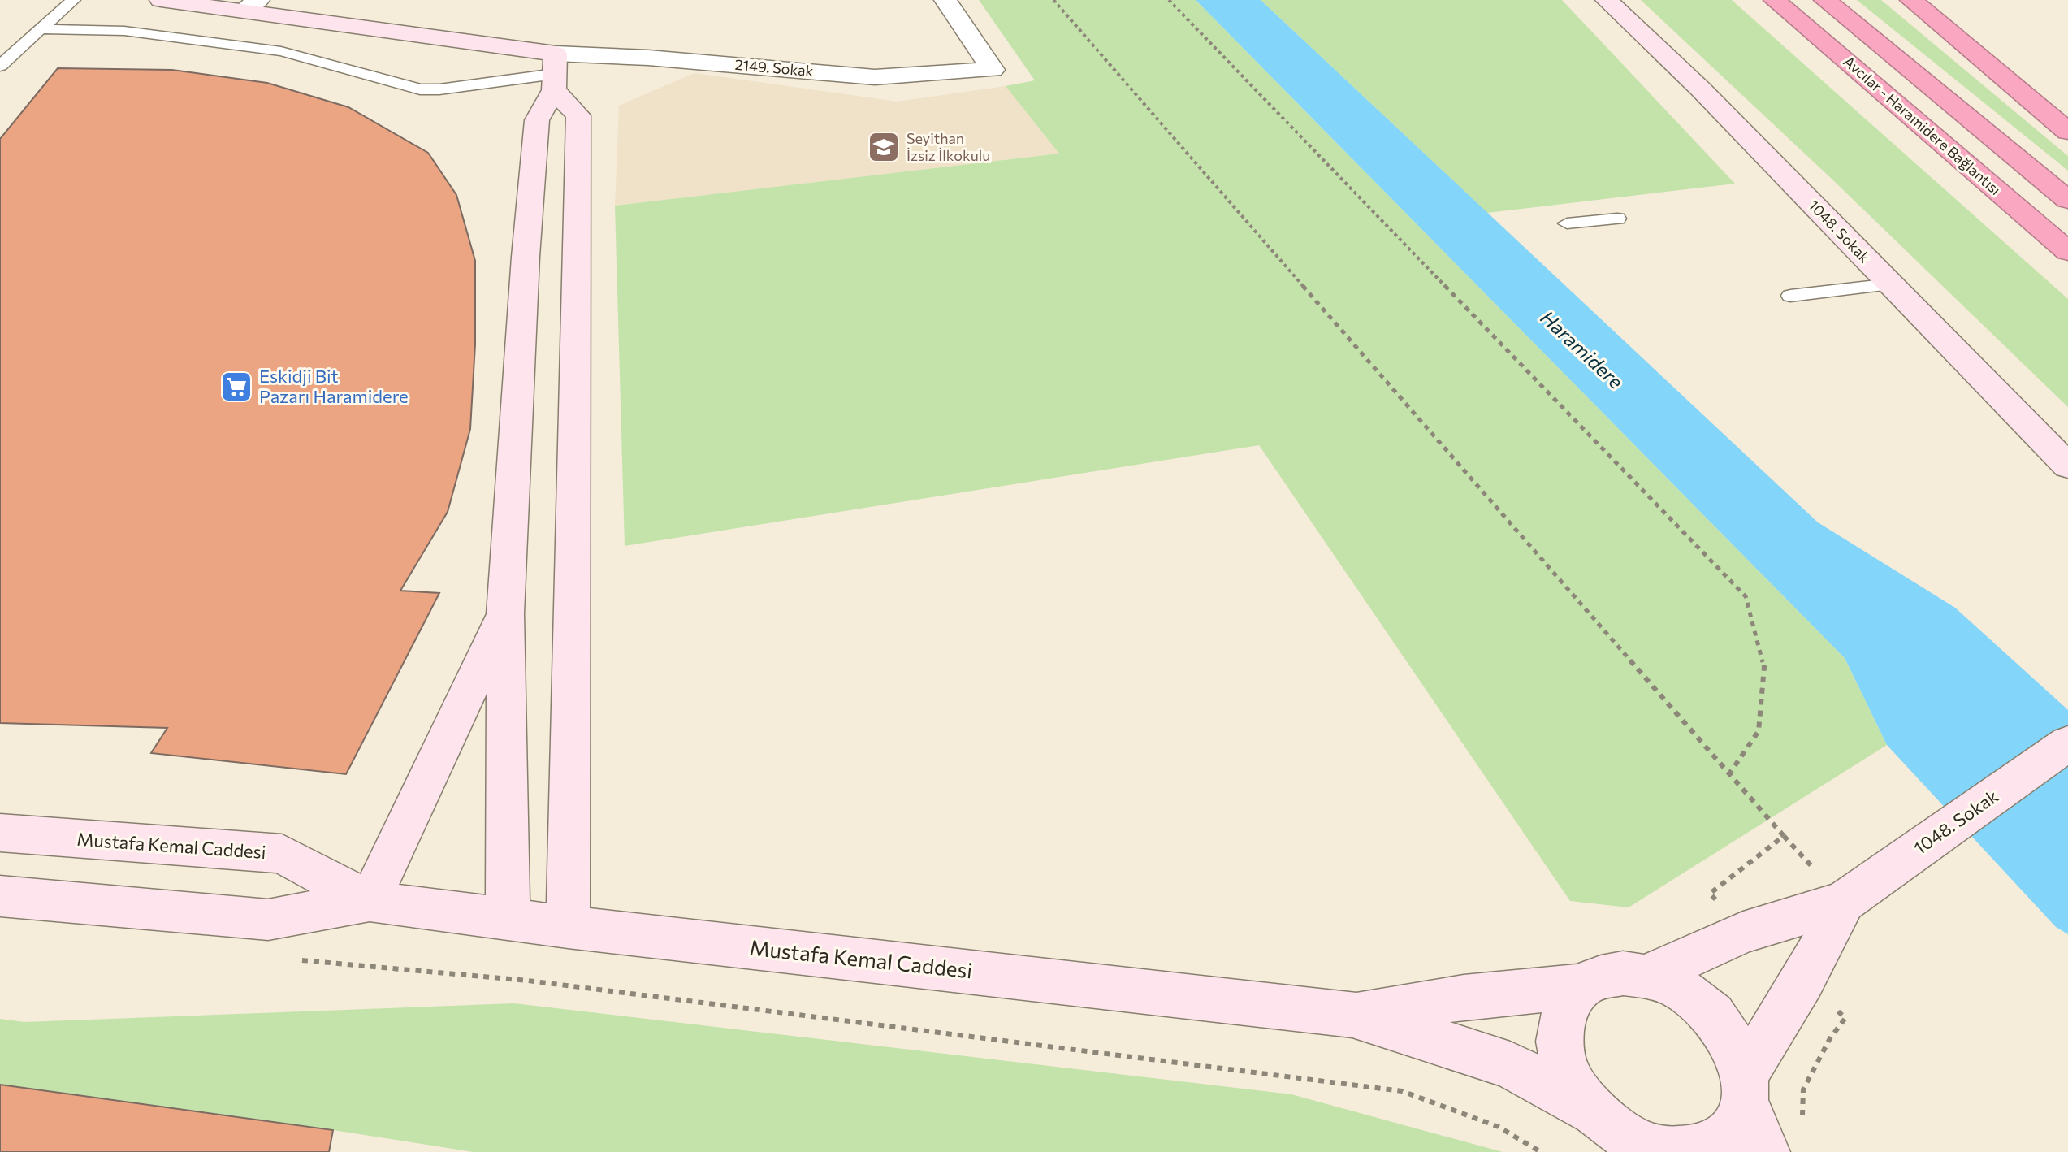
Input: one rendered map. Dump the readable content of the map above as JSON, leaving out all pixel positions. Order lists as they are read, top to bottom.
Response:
{
  "streets": {
    "highway": ["Avcılar - Haramidere Bağlantısı"],
    "main road": ["1048. Sokak", "Mustafa Kemal Caddesi"],
    "street": ["2149. Sokak"]
  },
  "crossings": [
    ["1048. Sokak", "Mustafa Kemal Caddesi"]
  ],
  "water": ["Haramidere"],
  "places": {
    "school or university": ["Seyithan İzsiz İlkokulu"],
    "supermarket": ["Eskidji Bit Pazarı Haramidere"]
  }
}
